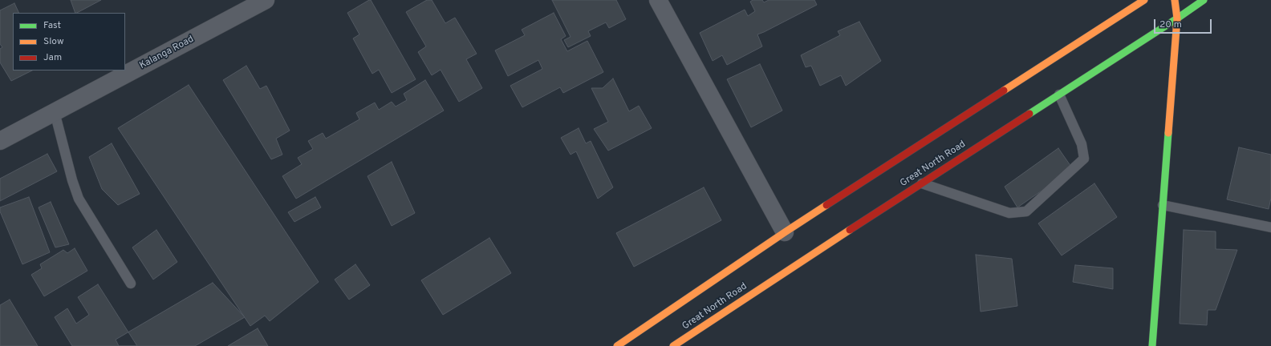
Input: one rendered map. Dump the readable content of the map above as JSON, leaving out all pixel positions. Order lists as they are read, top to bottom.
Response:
{
  "streets": {
    "main road": ["Great North Road"],
    "street": ["Kalanga Road"]
  },
  "legend": ["Fast", "Slow", "Jam"],
  "scale_bar": "20 m"
}
